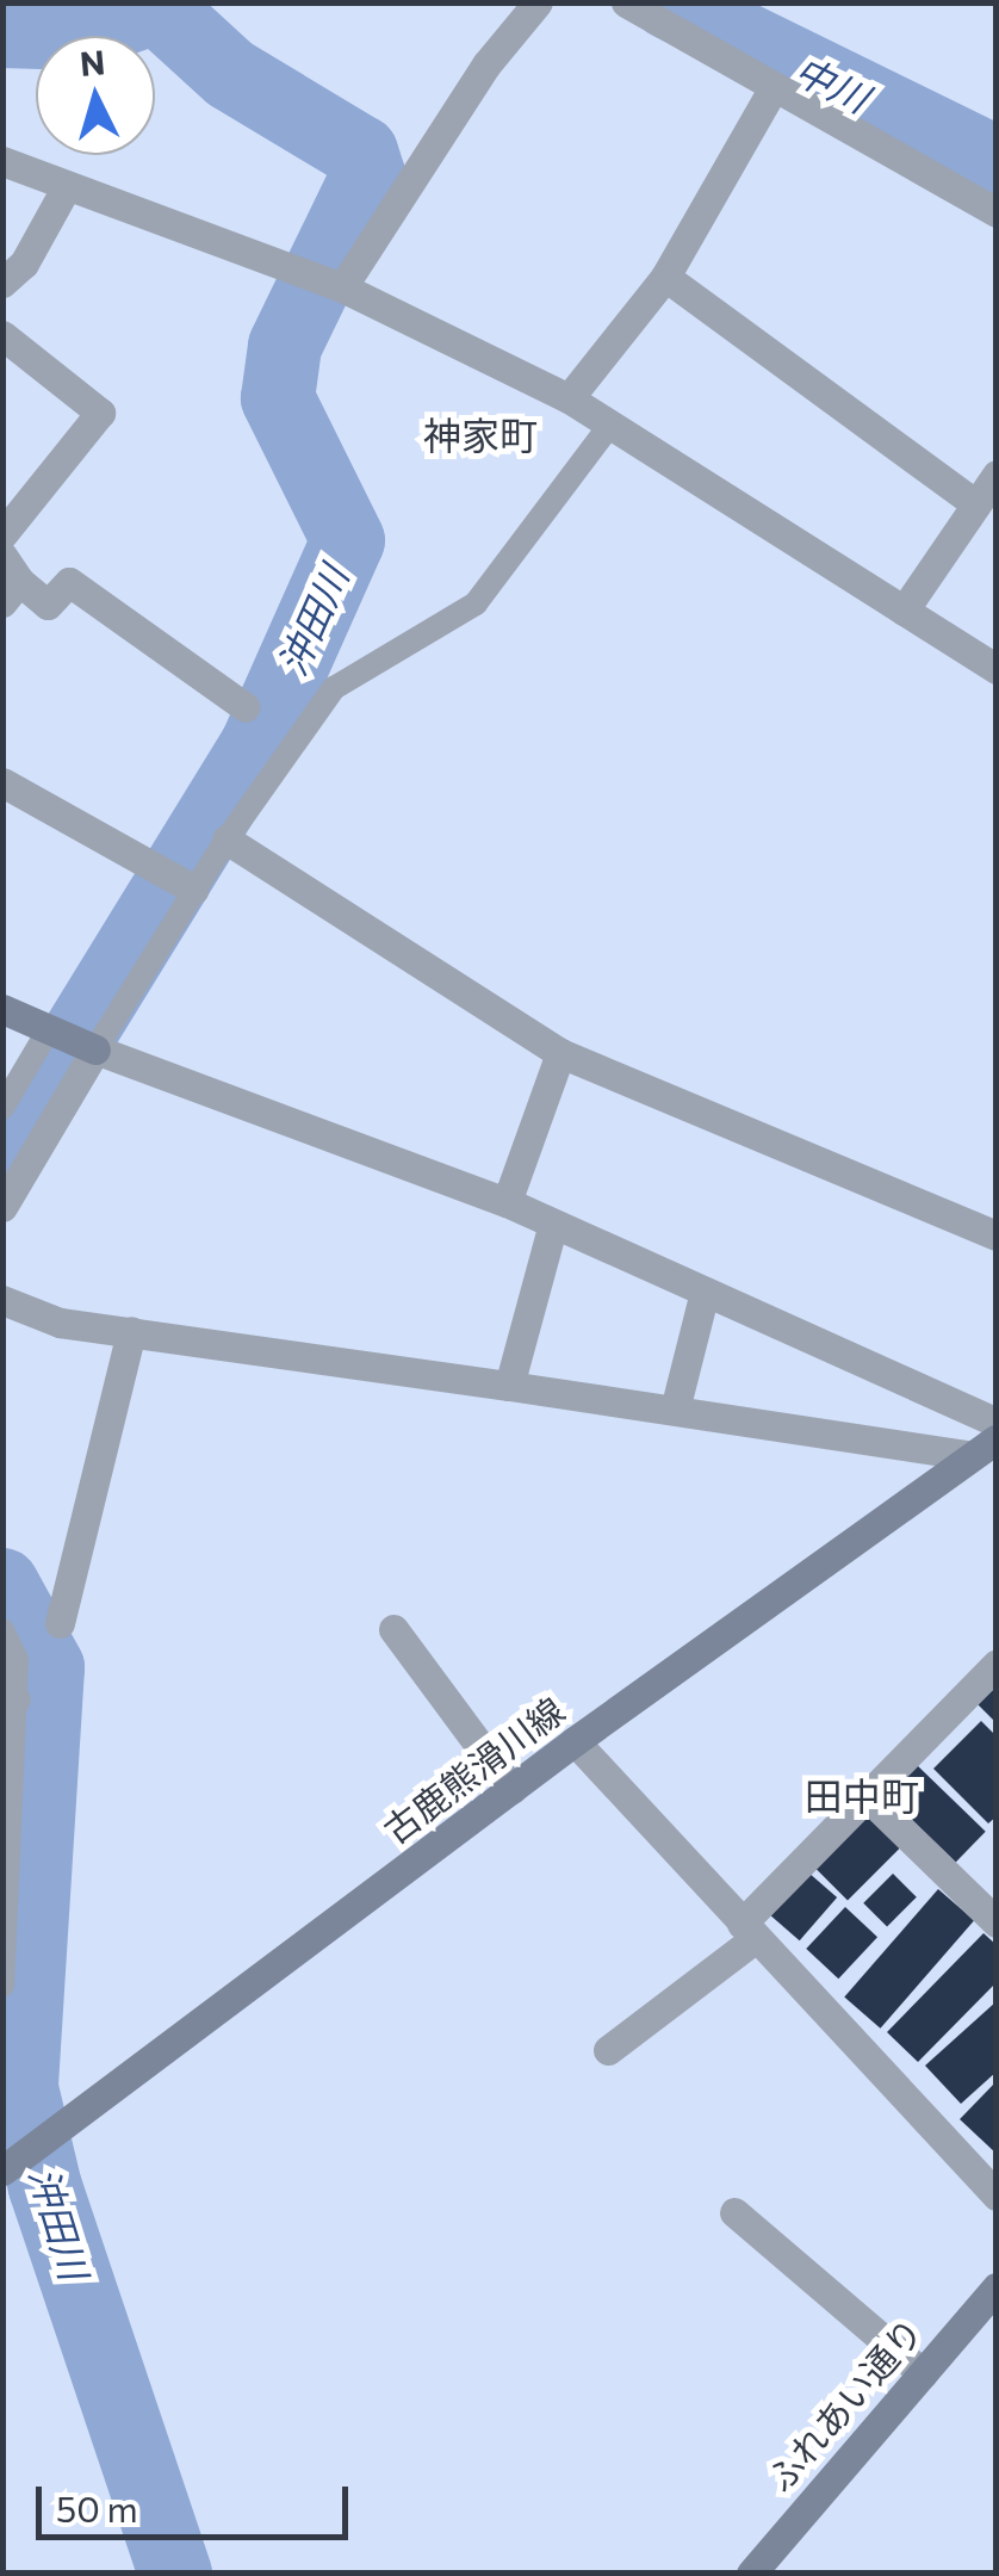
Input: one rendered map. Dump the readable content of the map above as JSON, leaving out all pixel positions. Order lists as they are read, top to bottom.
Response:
{
  "streets": {
    "main road": ["古鹿熊滑川線", "ふれあい通り"]
  },
  "districts": ["神家町", "田中町"],
  "water": ["中川", "沖田川"],
  "scale_bar": "50 m",
  "north": "top"
}
